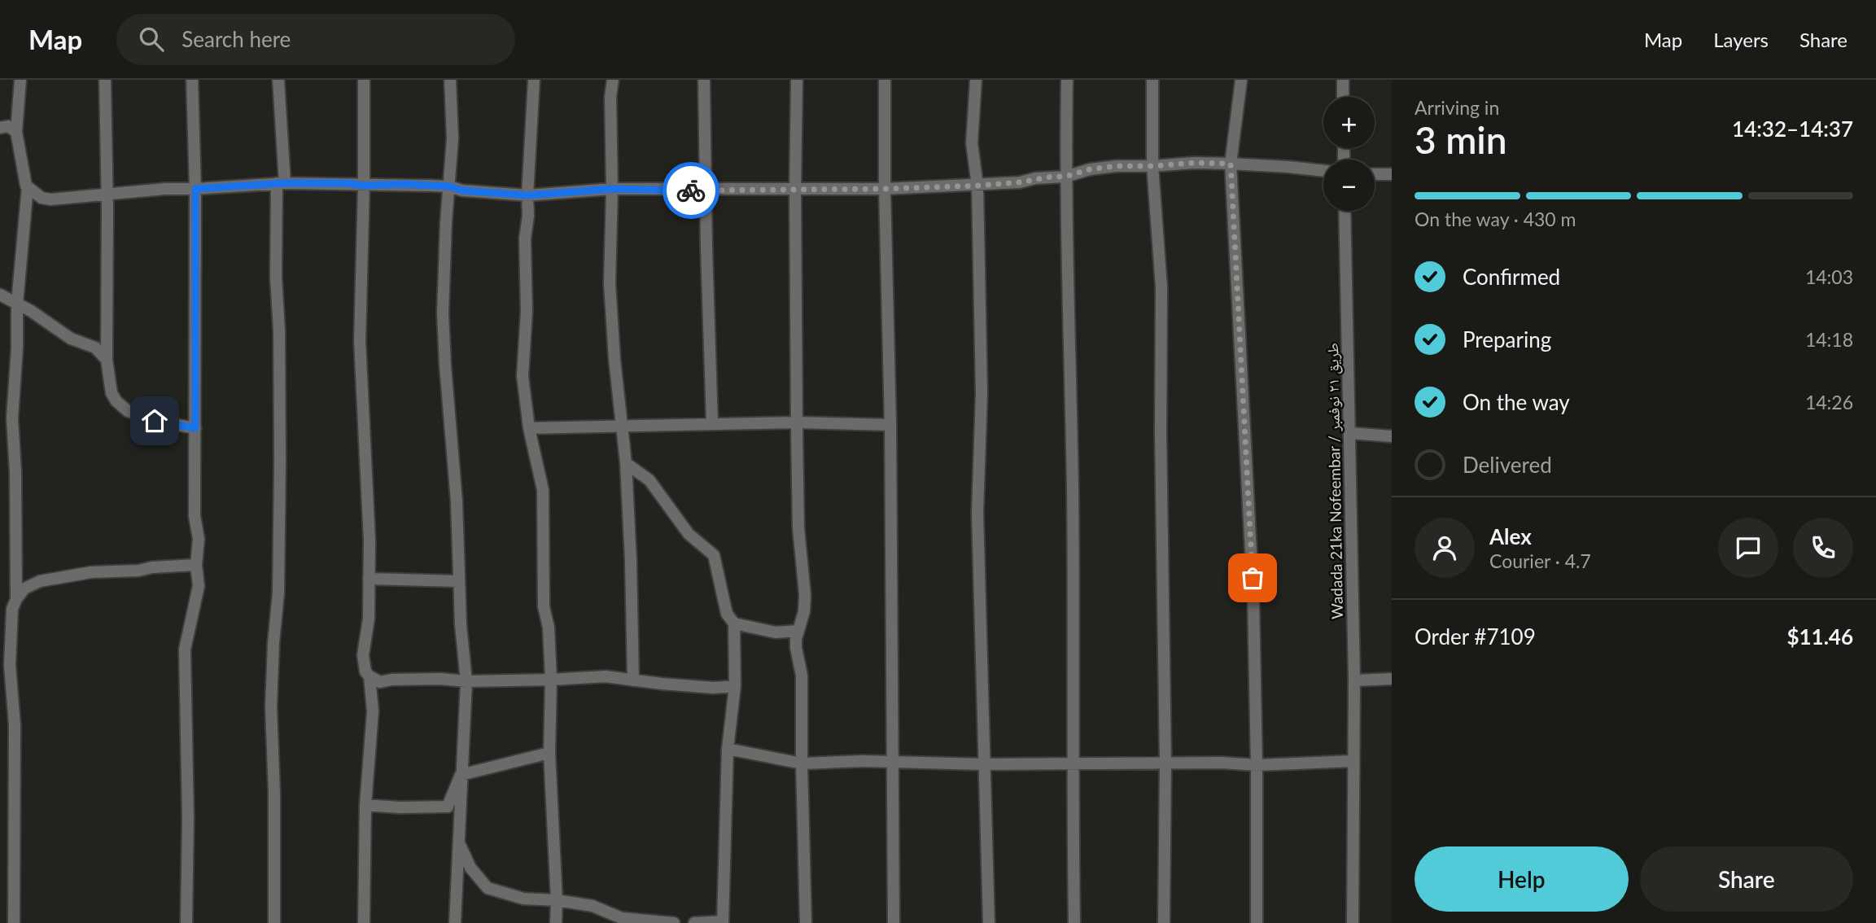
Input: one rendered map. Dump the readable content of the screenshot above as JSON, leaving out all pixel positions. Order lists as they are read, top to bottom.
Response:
{
  "streets": {
    "street": ["Wadada 21ka Nofeembar / طريق ٢١ نوفمبر"]
  },
  "page": {
    "header": "Map",
    "search": "Search here",
    "nav": ["Map", "Layers", "Share"],
    "heading": ["3 min", "Arriving in", "14:32–14:37"],
    "panel": [
      "Alex",
      "Courier · 4.7",
      "Order #7109",
      "$11.46"
    ],
    "map_buttons": ["+", "−"],
    "bar": "On the way · 430 m",
    "list": [
      ["Confirmed", "14:03"],
      ["Preparing", "14:18"],
      ["On the way", "14:26"],
      "Delivered"
    ],
    "buttons": ["Help", "Share"]
  }
}
